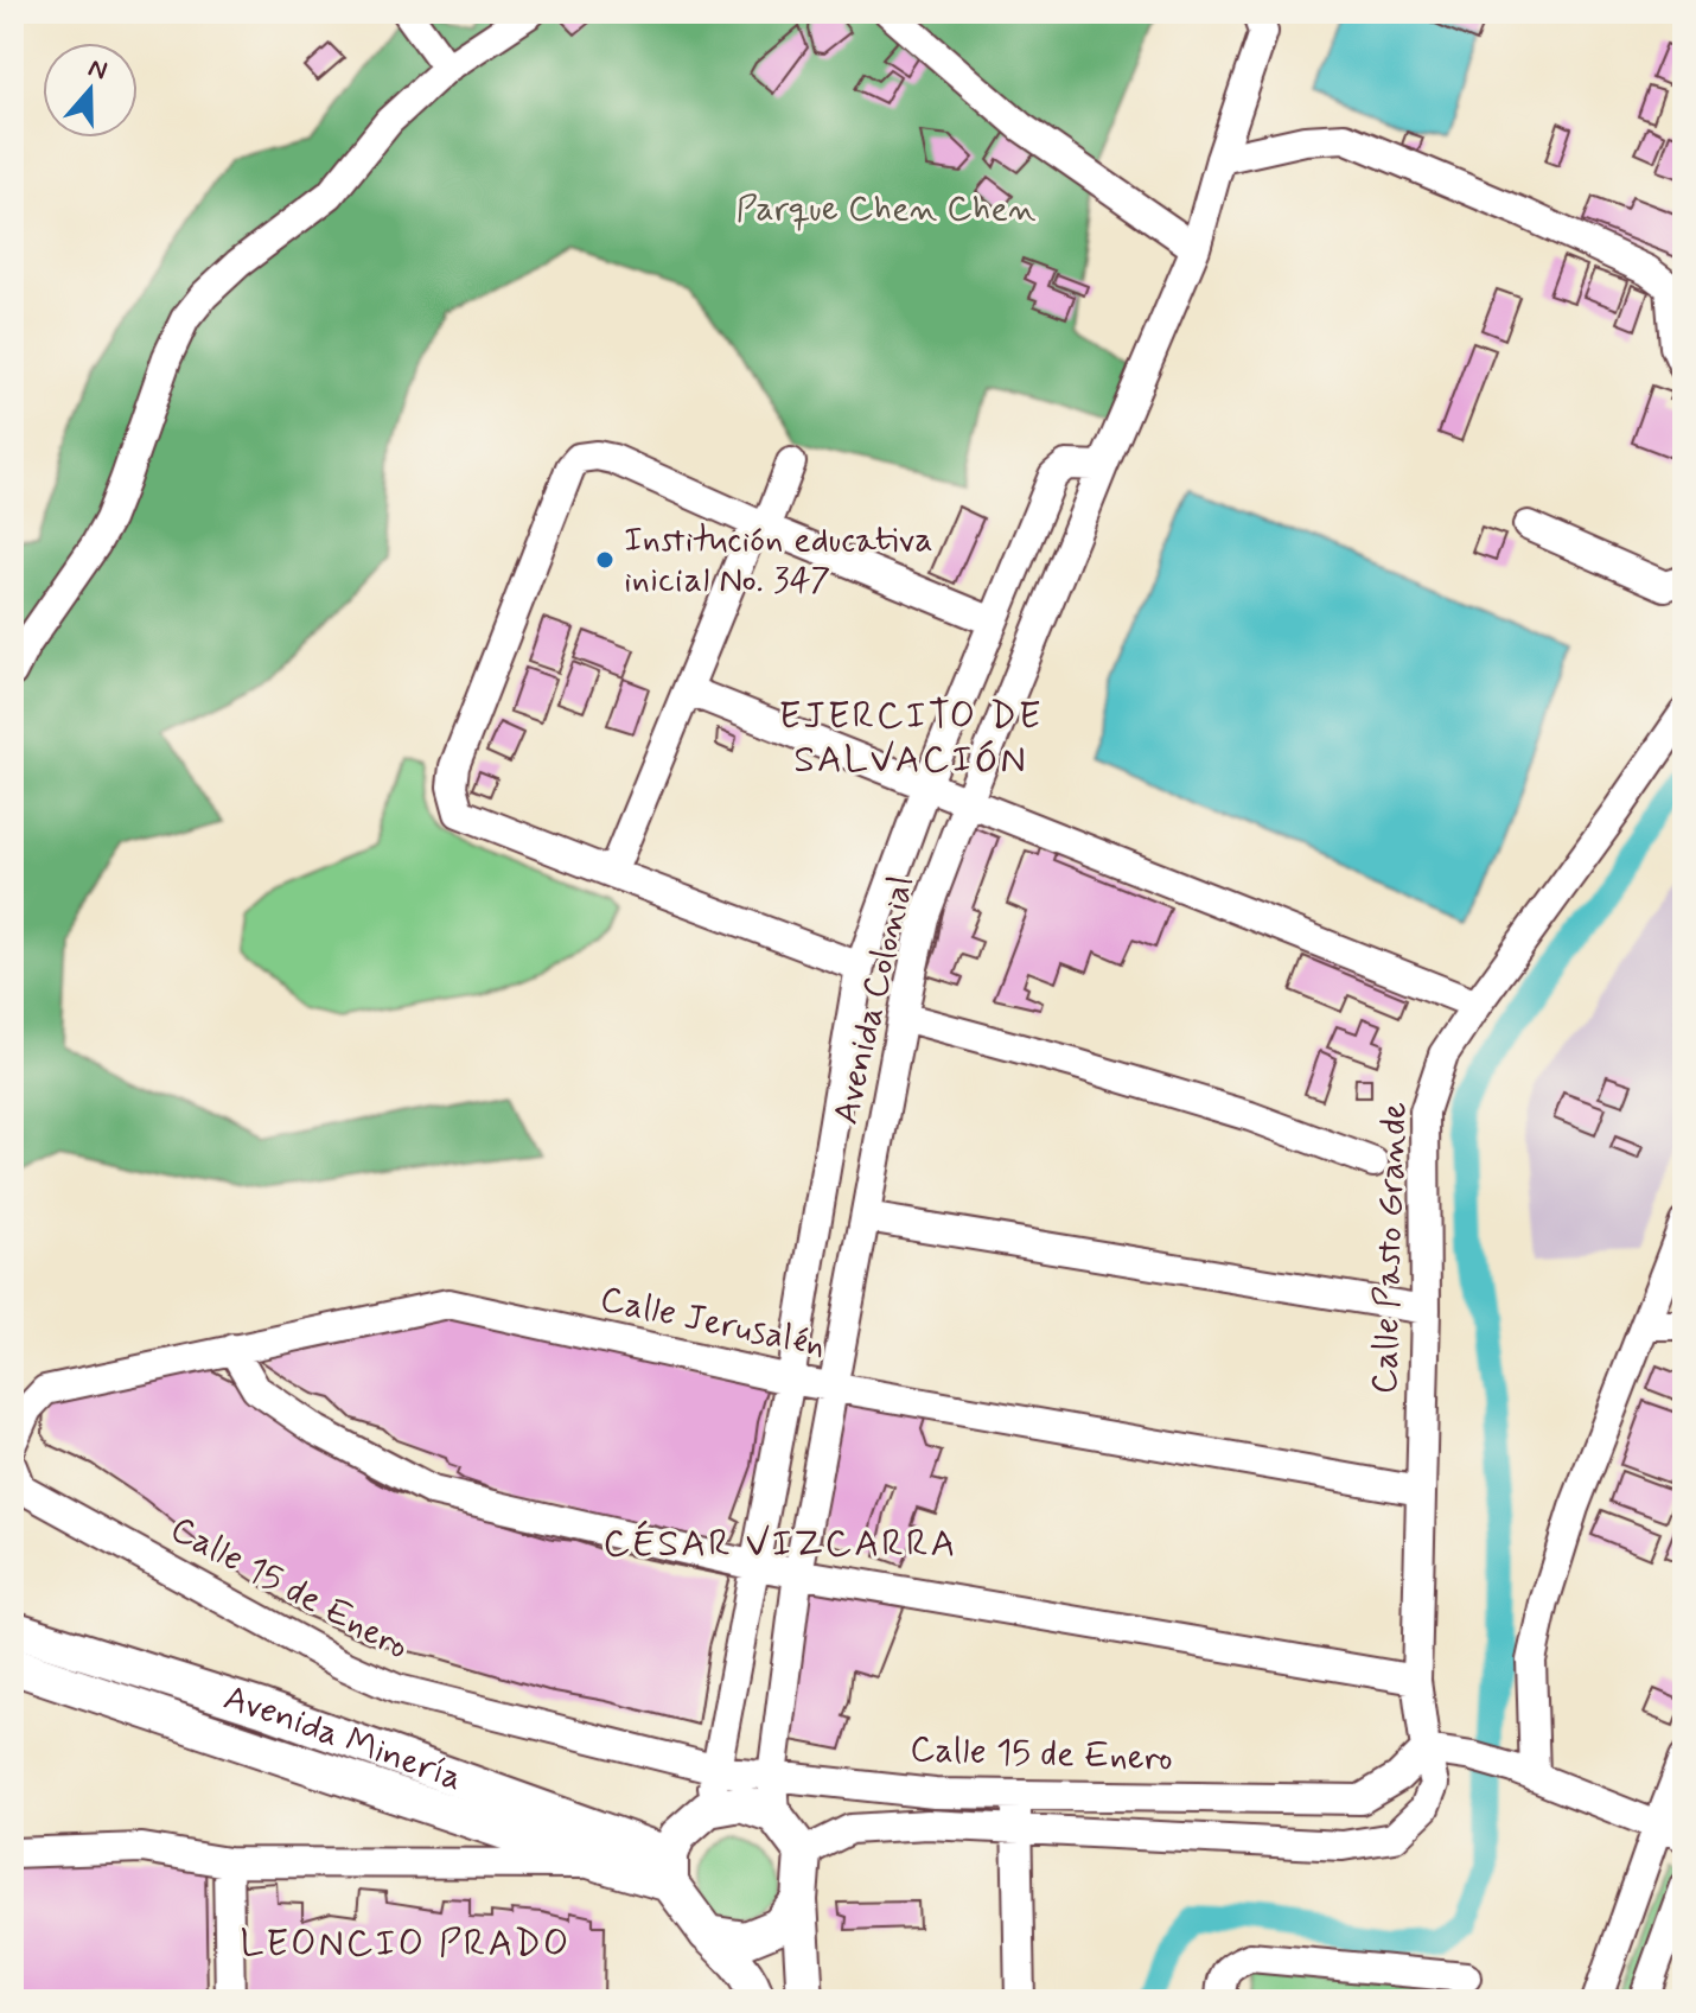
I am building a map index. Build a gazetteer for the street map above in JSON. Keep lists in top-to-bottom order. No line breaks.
{"streets":{"main road":["Avenida Minería"],"street":["Avenida Colonial","Calle Pasto Grande","Calle Jerusalén","Calle 15 de Enero"]},"crossings":[["Avenida Colonial","Calle Jerusalén"],["Avenida Colonial","Calle 15 de Enero"],["Avenida Colonial","Avenida Minería"],["Calle Pasto Grande","Calle Jerusalén"],["Calle Pasto Grande","Calle 15 de Enero"],["Calle 15 de Enero","Avenida Minería"]],"districts":["EJERCITO DE SALVACIÓN","CÉSAR VIZCARRA","LEONCIO PRADO"],"parks":["Parque Chen Chen"],"places":["Institución educativa inicial No. 347"],"north":"top"}
